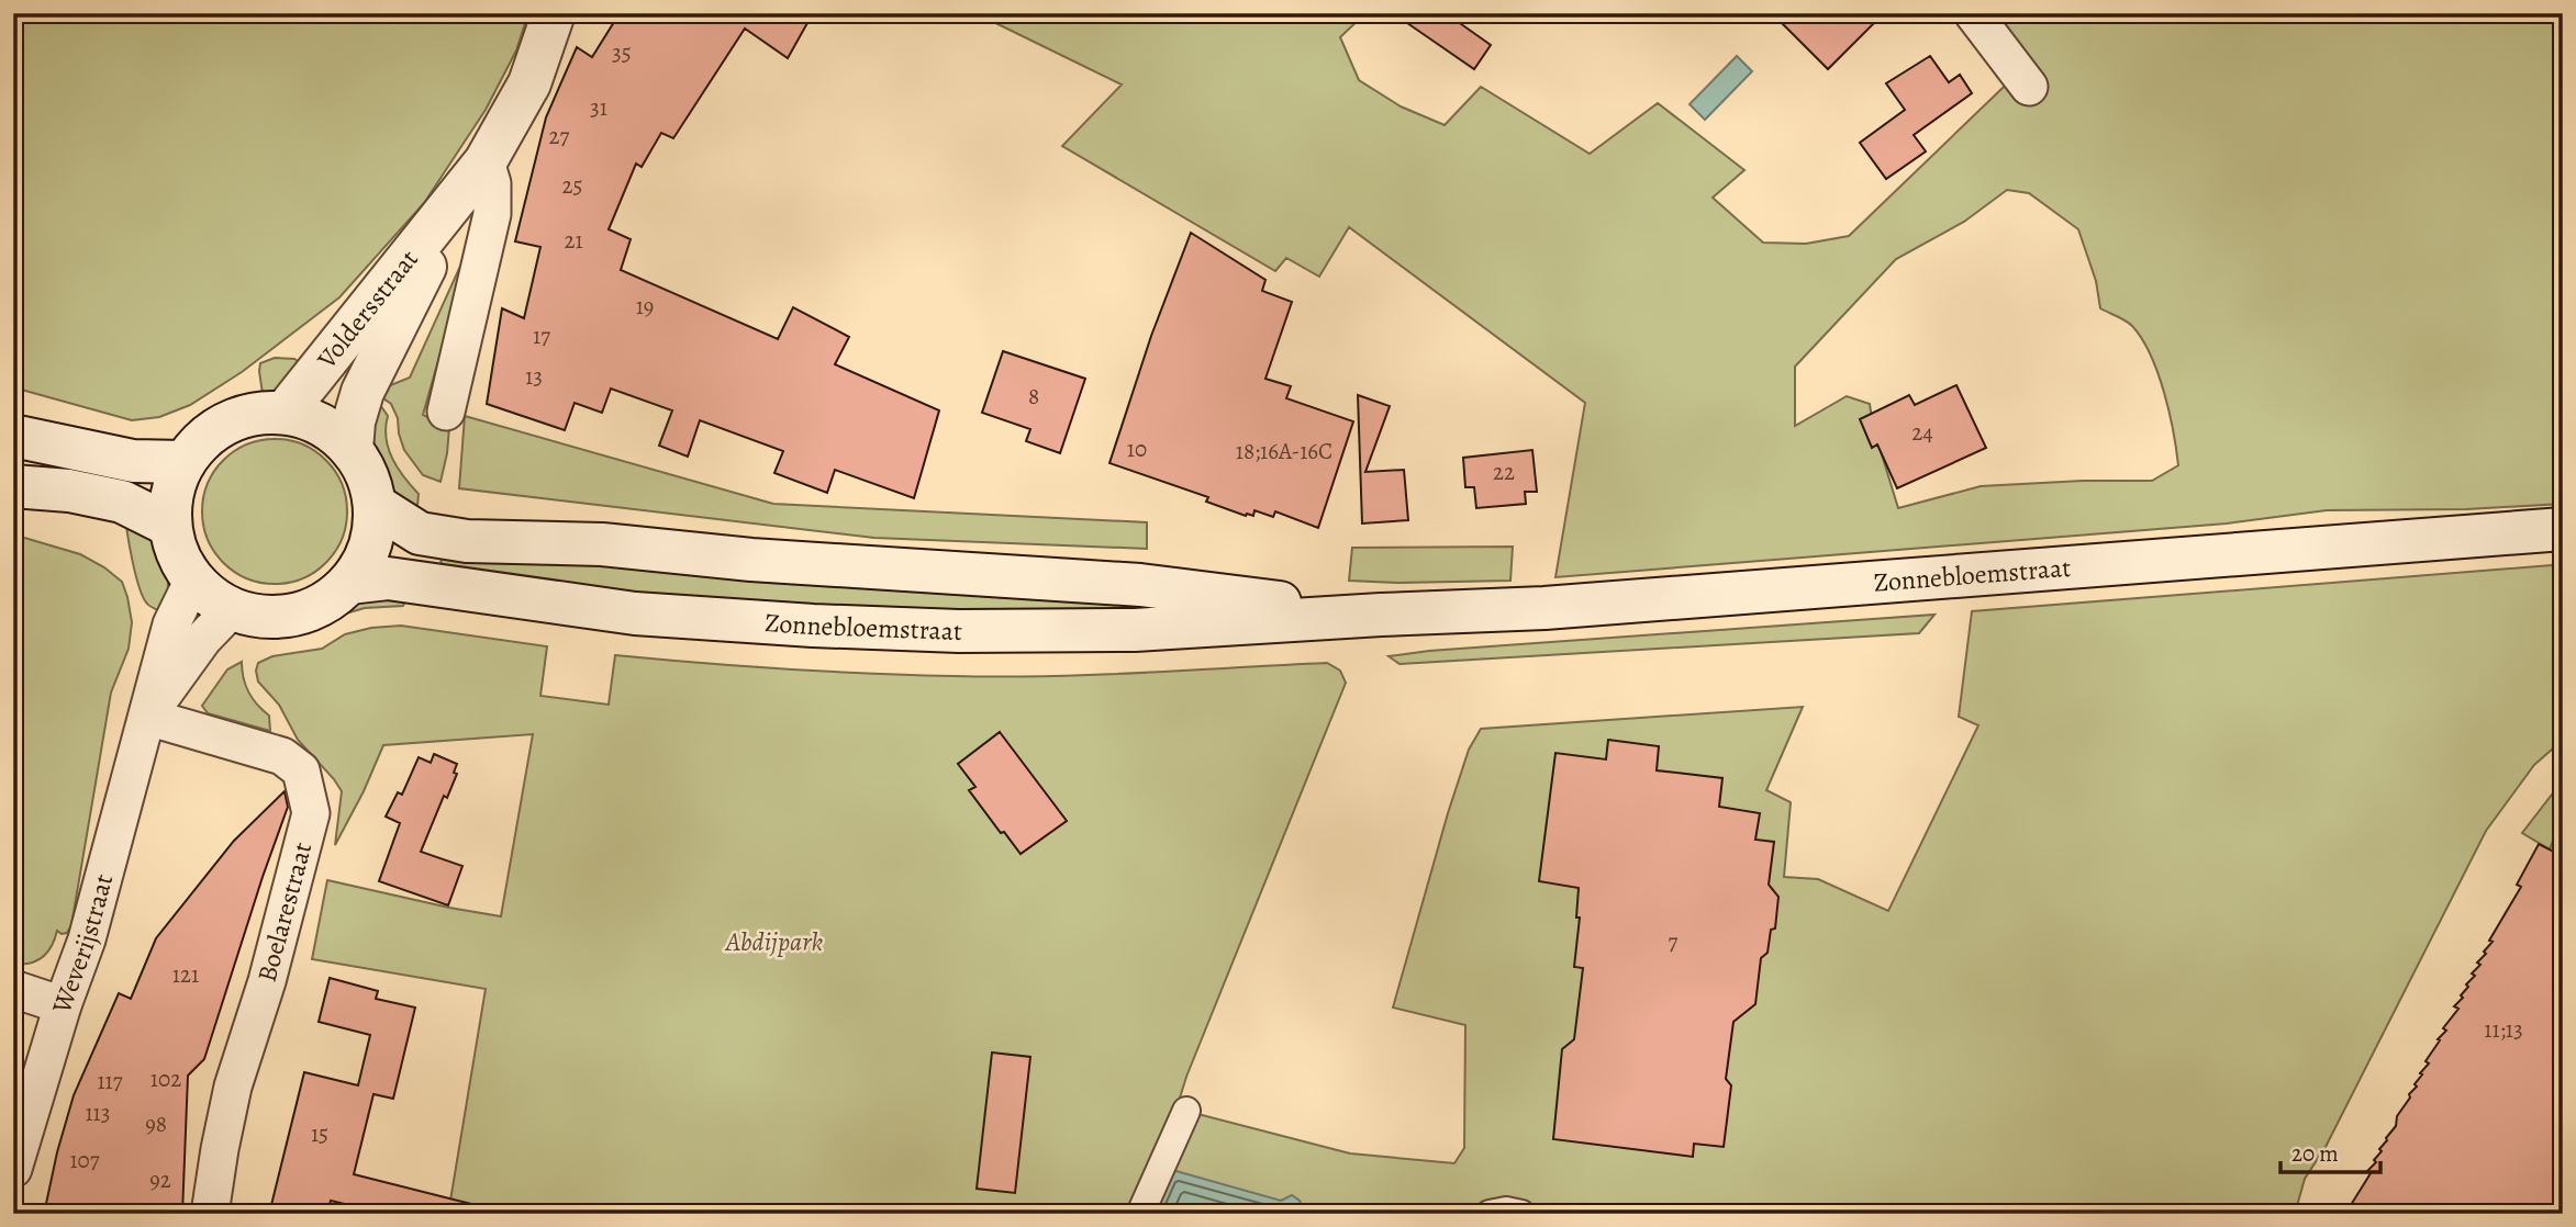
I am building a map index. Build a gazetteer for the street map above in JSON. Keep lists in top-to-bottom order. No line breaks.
{"streets":{"main road":["Voldersstraat","Zonnebloemstraat"],"street":["Boelarestraat","Weverijstraat"]},"crossings":[["Voldersstraat","Zonnebloemstraat"],["Voldersstraat","Weverijstraat"],["Zonnebloemstraat","Weverijstraat"],["Boelarestraat","Weverijstraat"]],"parks":["Abdijpark"],"house_numbers":["35","31","27","25","21","19","17","13","8","24","10","18;16A-16C","22","7","121","11;13","102","117","113","98","15","107","92"],"scale_bar":"20 m"}
